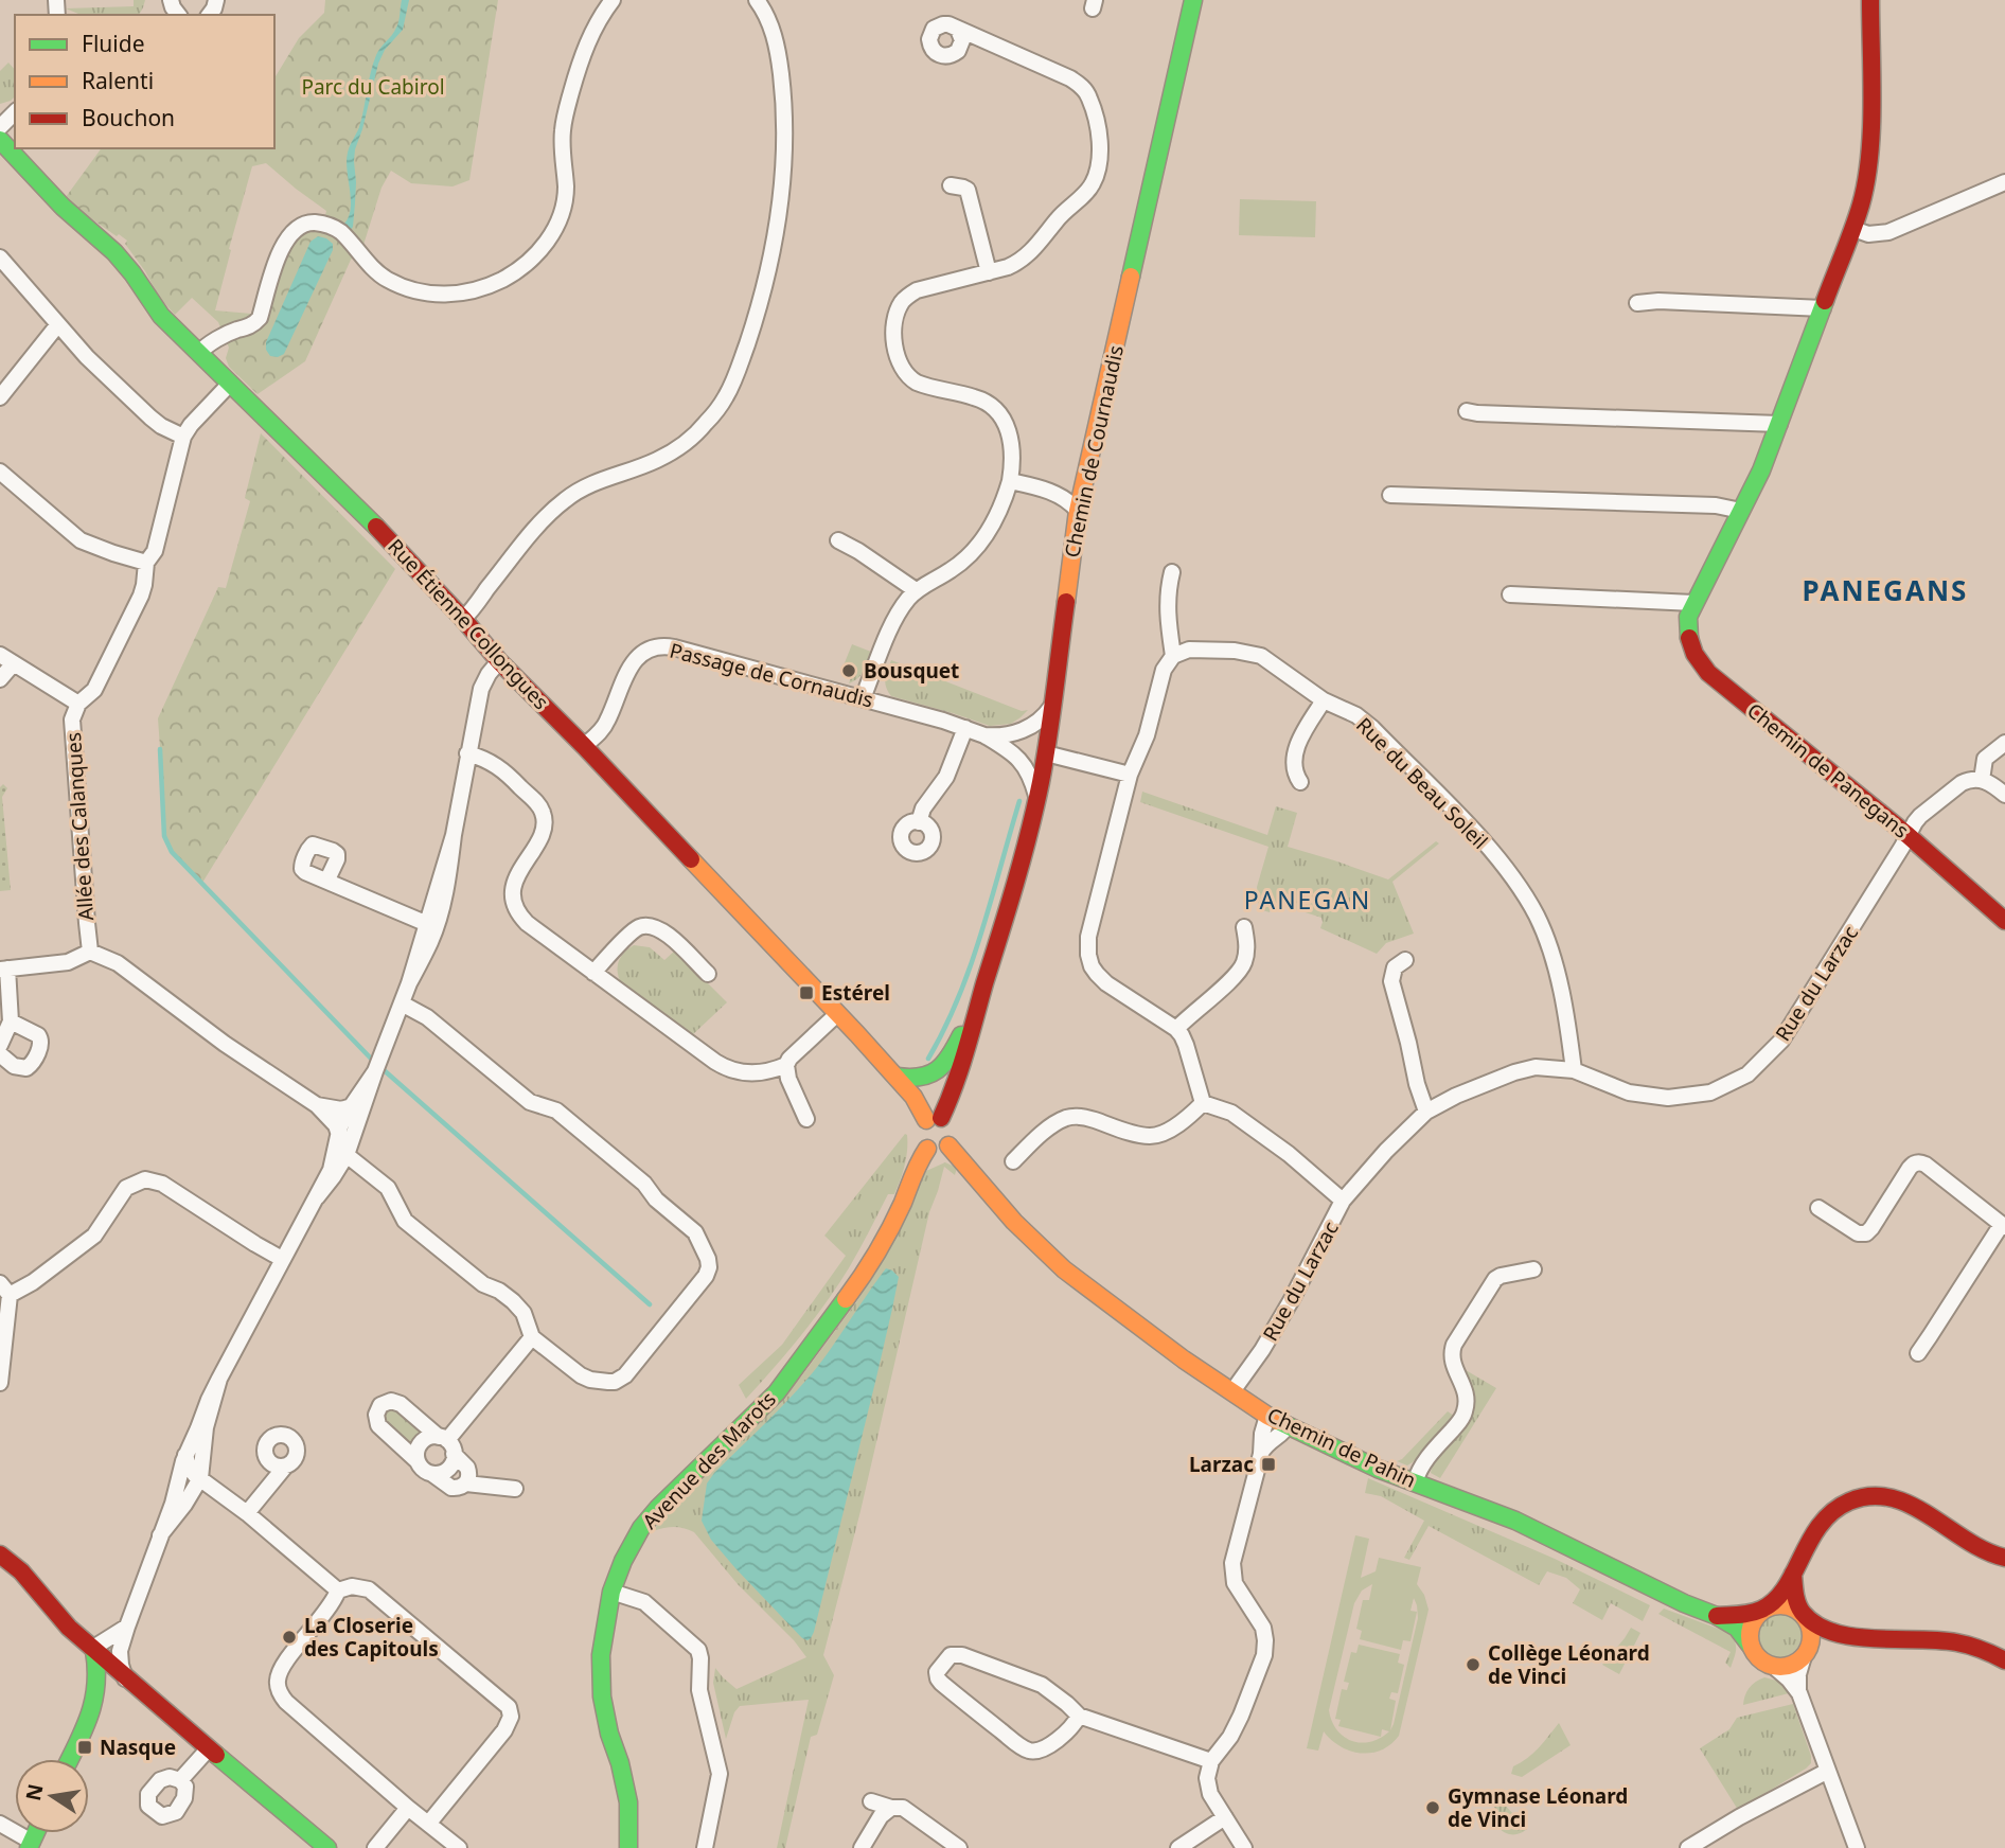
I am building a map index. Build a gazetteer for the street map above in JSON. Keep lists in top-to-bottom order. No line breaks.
{"streets":{"street":["Chemin de Cournaudis","Rue Étienne Collongues","Passage de Cornaudis","Chemin de Panegans","Rue du Beau Soleil","Allée des Calanques","Rue du Larzac","Chemin de Pahin","Avenue des Marots"]},"crossings":[["Chemin de Cournaudis","Rue Étienne Collongues"],["Chemin de Cournaudis","Passage de Cornaudis"],["Chemin de Cournaudis","Chemin de Pahin"],["Chemin de Cournaudis","Avenue des Marots"],["Rue Étienne Collongues","Passage de Cornaudis"],["Rue Étienne Collongues","Allée des Calanques"],["Rue Étienne Collongues","Chemin de Pahin"],["Rue Étienne Collongues","Avenue des Marots"],["Chemin de Panegans","Rue du Larzac"],["Rue du Beau Soleil","Rue du Larzac"],["Rue du Larzac","Chemin de Pahin"],["Chemin de Pahin","Avenue des Marots"]],"districts":["PANEGANS","PANEGAN"],"parks":["Parc du Cabirol"],"places":{"other":["Bousquet","La Closerie des Capitouls","Collège Léonard de Vinci","Gymnase Léonard de Vinci"],"transit":["Estérel","Larzac","Nasque"]},"legend":["Fluide","Ralenti","Bouchon"],"north":"left"}
